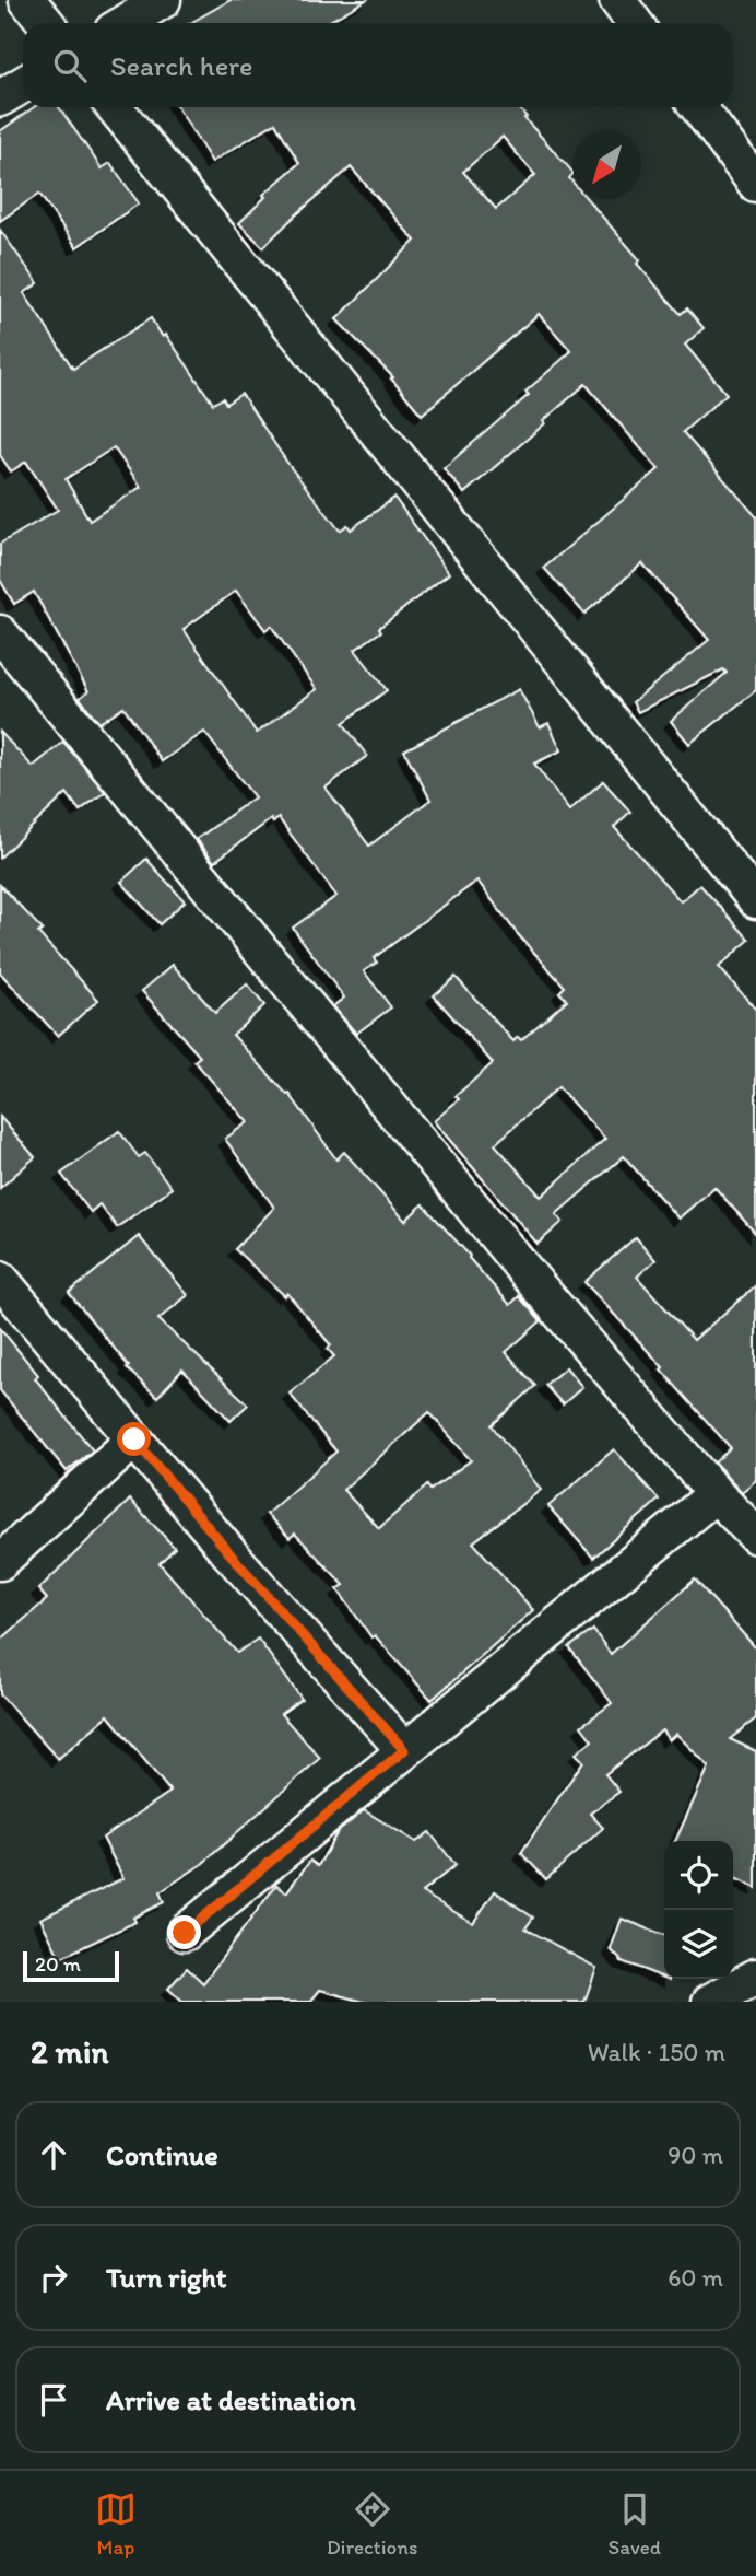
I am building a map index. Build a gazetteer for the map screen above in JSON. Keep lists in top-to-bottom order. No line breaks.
{"scale_bar":"20 m","north":"bottom left","page":{"search":"Search here","scale":"20 m","heading":["2 min","Walk · 150 m"],"list":[["Continue","90 m"],["Turn right","60 m"],"Arrive at destination"],"nav":["Map","Directions","Saved"]}}
